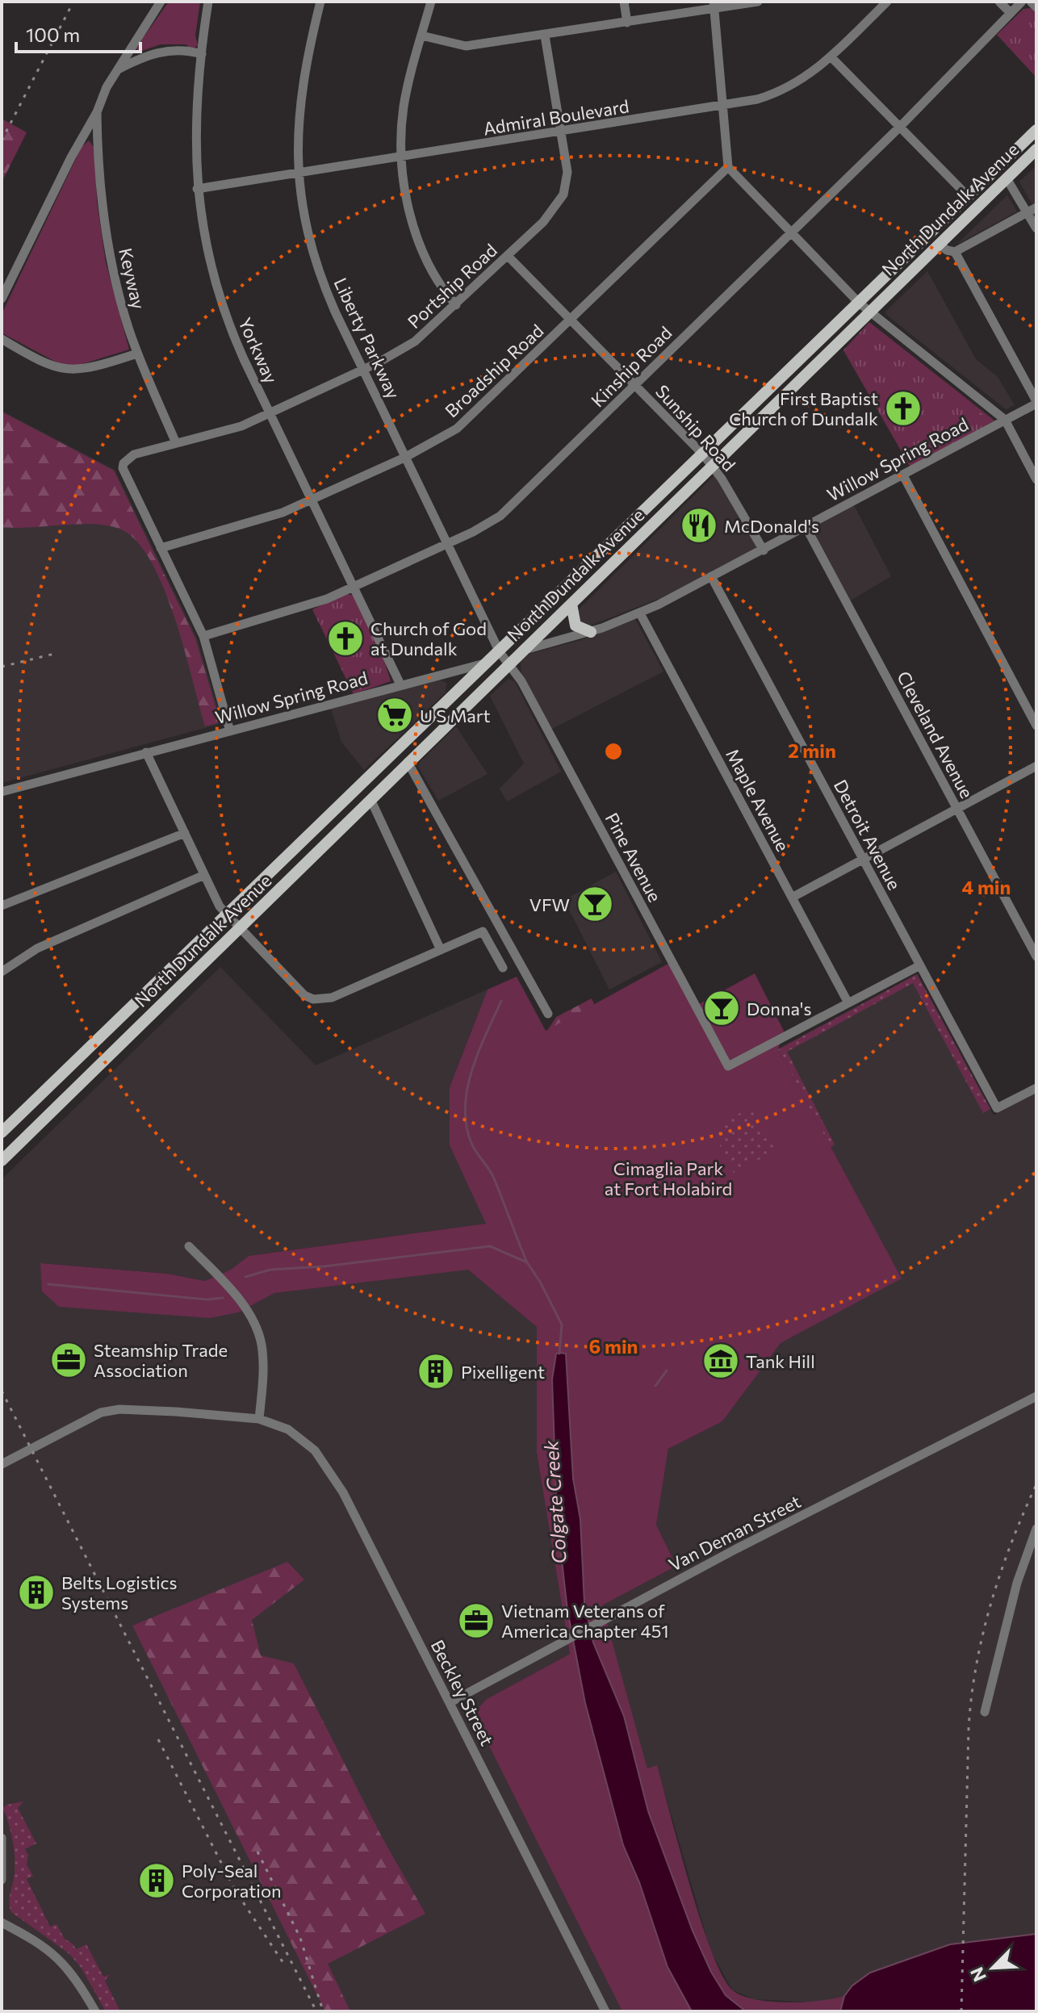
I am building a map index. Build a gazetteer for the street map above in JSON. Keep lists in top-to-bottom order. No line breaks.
{"streets":{"main road":["North Dundalk Avenue"],"street":["Admiral Boulevard","Keyway","Portship Road","Liberty Parkway","Yorkway","Kinship Road","Broadship Road","Sunship Road","Willow Spring Road","Cleveland Avenue","Maple Avenue","Detroit Avenue","Pine Avenue","Van Deman Street","Beckley Street"]},"crossings":[["Admiral Boulevard","Portship Road"],["Admiral Boulevard","Liberty Parkway"],["Admiral Boulevard","Yorkway"],["North Dundalk Avenue","Liberty Parkway"],["North Dundalk Avenue","Sunship Road"],["North Dundalk Avenue","Willow Spring Road"],["North Dundalk Avenue","Pine Avenue"],["Keyway","Portship Road"],["Portship Road","Liberty Parkway"],["Portship Road","Yorkway"],["Portship Road","Broadship Road"],["Portship Road","Sunship Road"],["Liberty Parkway","Kinship Road"],["Liberty Parkway","Broadship Road"],["Liberty Parkway","Pine Avenue"],["Yorkway","Kinship Road"],["Yorkway","Broadship Road"],["Yorkway","Willow Spring Road"],["Kinship Road","Sunship Road"],["Broadship Road","Sunship Road"],["Sunship Road","Willow Spring Road"],["Willow Spring Road","Cleveland Avenue"],["Willow Spring Road","Maple Avenue"],["Willow Spring Road","Detroit Avenue"],["Maple Avenue","Pine Avenue"],["Van Deman Street","Beckley Street"]],"water":["Colgate Creek"],"parks":["Cimaglia Park at Fort Holabird"],"places":{"church":["First Baptist Church of Dundalk","Church of God at Dundalk"],"restaurant":["McDonald's"],"supermarket":["U S Mart"],"bar":["VFW","Donna's"],"office":["Steamship Trade Association","Vietnam Veterans of America Chapter 451"],"museum":["Tank Hill"],"building":["Pixelligent","Belts Logistics Systems","Poly-Seal Corporation"]},"scale_bar":"100 m","north":"bottom left","rings":["2 min","4 min","6 min"]}
